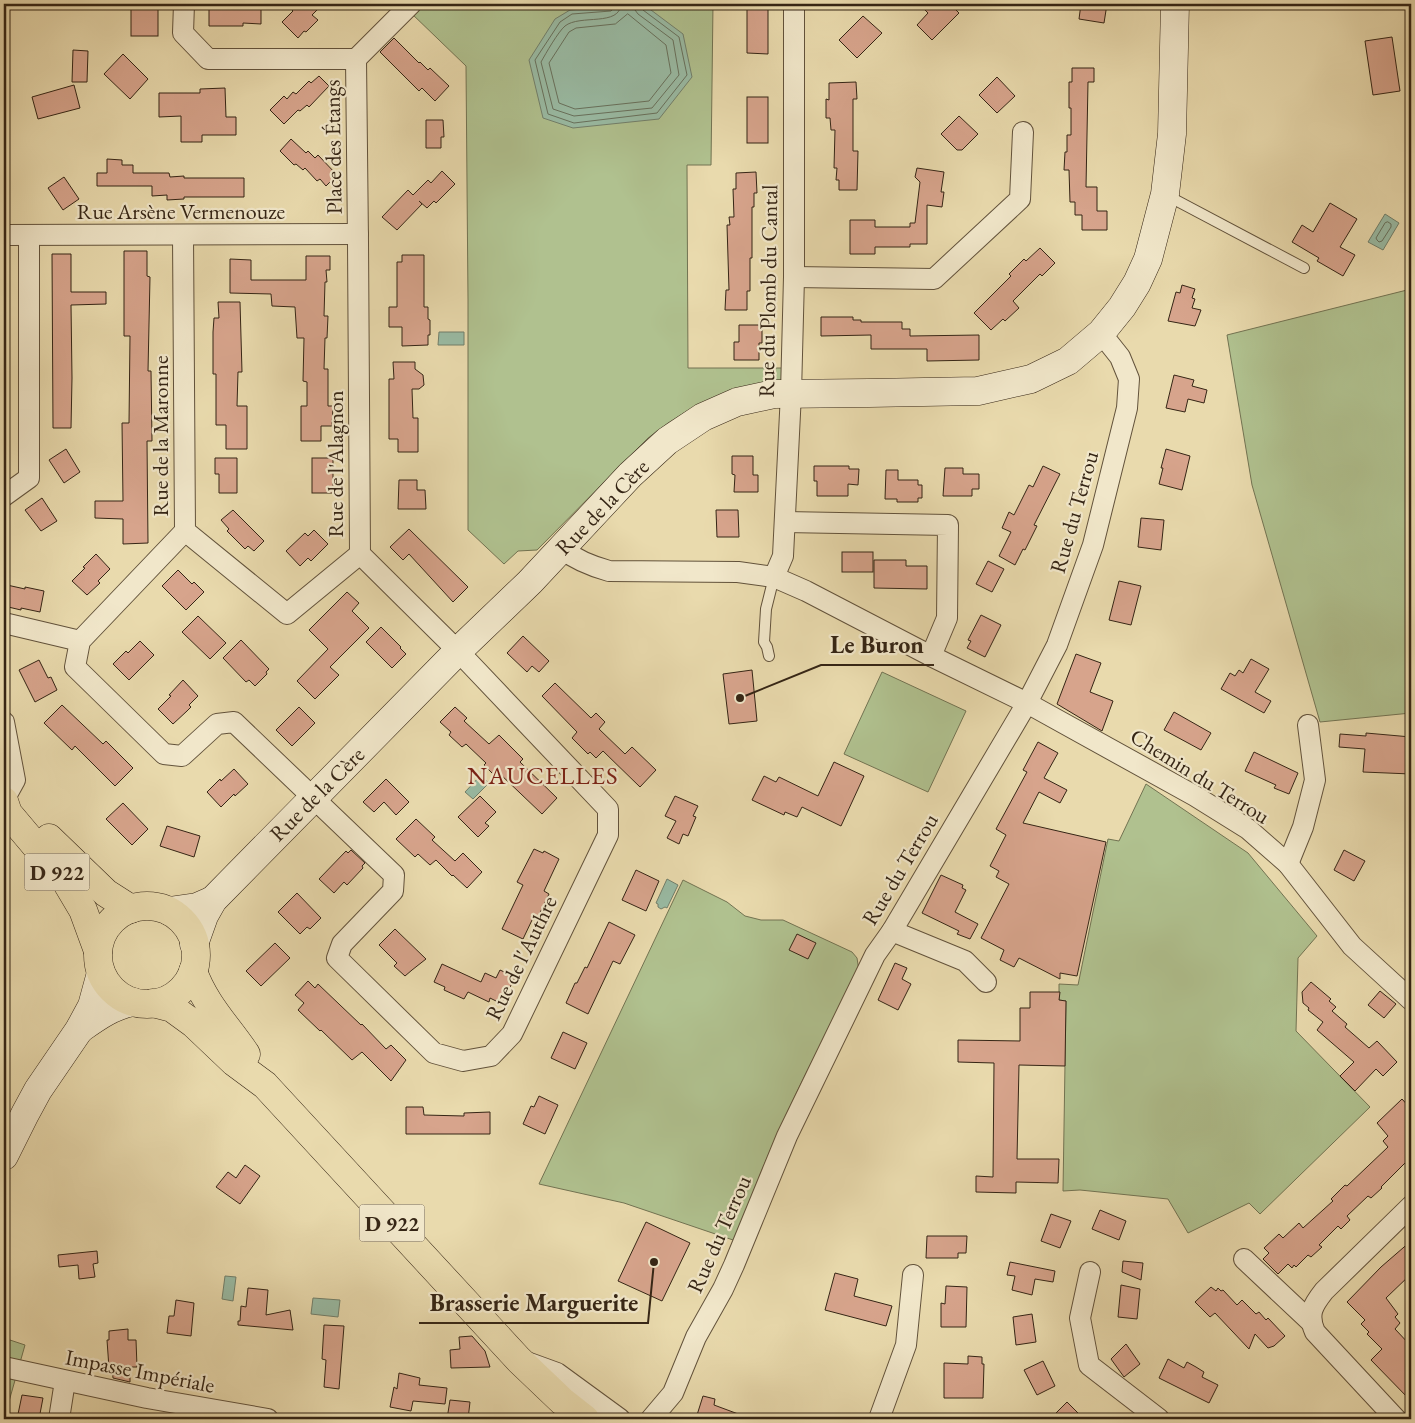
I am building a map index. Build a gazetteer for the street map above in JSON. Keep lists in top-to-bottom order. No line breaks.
{"streets":{"main road":["D 922"],"street":["Place des Étangs","Rue Arsène Vermenouze","Rue du Plomb du Cantal","Rue de la Maronne","Rue de l'Alagnon","Rue de la Cère","Rue du Terrou","Chemin du Terrou","Rue de l'Authre","Impasse Impériale"]},"crossings":[["Place des Étangs","Rue Arsène Vermenouze"],["Place des Étangs","Rue de l'Alagnon"],["Rue Arsène Vermenouze","Rue de la Maronne"],["Rue Arsène Vermenouze","Rue de l'Alagnon"],["Rue du Plomb du Cantal","Rue de la Cère"],["Rue du Plomb du Cantal","Chemin du Terrou"],["Rue de la Maronne","Rue de l'Alagnon"],["Rue de l'Alagnon","Rue de la Cère"],["Rue de l'Alagnon","Rue de l'Authre"],["Rue de la Cère","Rue du Terrou"],["Rue de la Cère","Chemin du Terrou"],["Rue de la Cère","D 922"],["Rue de la Cère","Rue de l'Authre"],["Rue du Terrou","Chemin du Terrou"]],"districts":["NAUCELLES"],"places":["Le Buron","Brasserie Marguerite"]}
